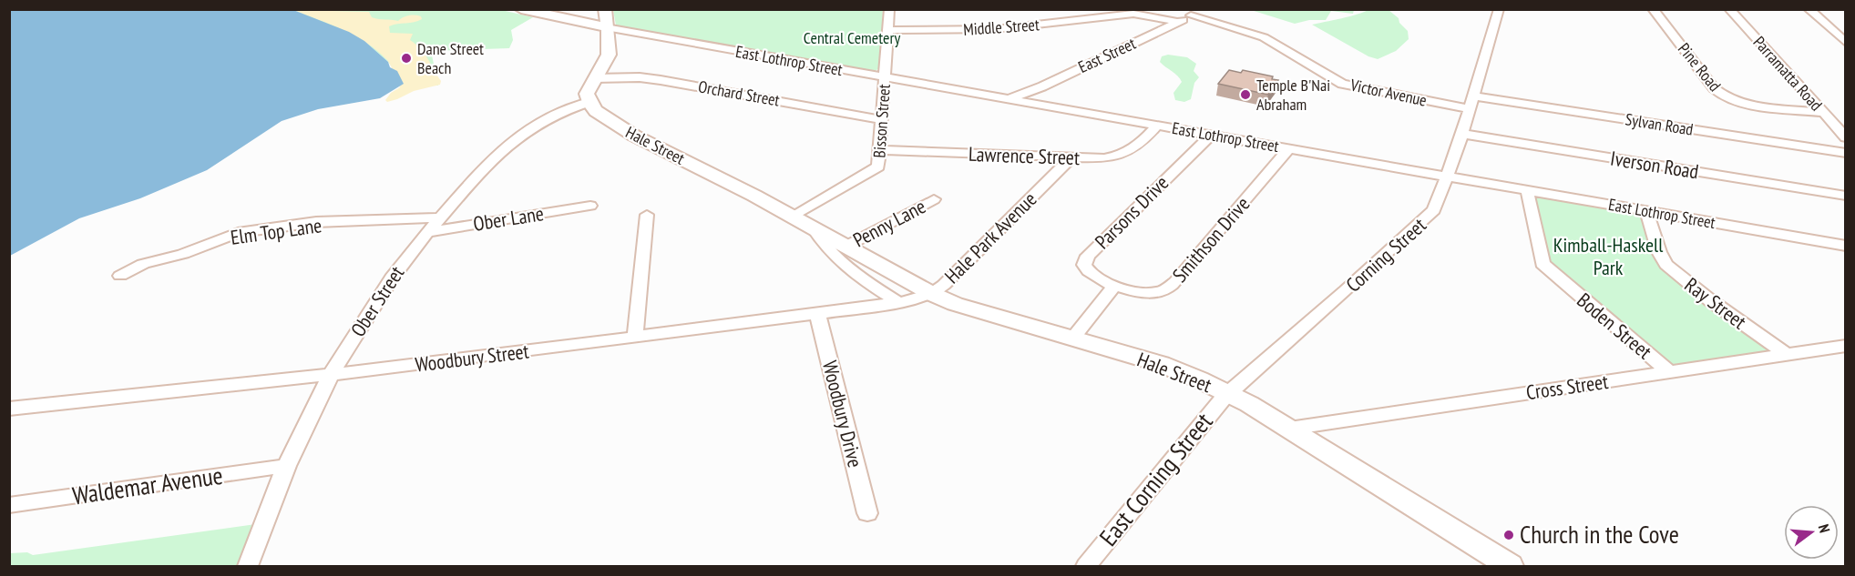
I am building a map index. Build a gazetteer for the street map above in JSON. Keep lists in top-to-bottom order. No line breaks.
{"streets":{"main road":["Hale Street"],"street":["Middle Street","East Street","East Lothrop Street","Pine Road","Parramatta Road","Victor Avenue","Orchard Street","Bisson Street","Sylvan Road","Lawrence Street","Iverson Road","Parsons Drive","Ober Lane","Penny Lane","Elm Top Lane","Hale Park Avenue","Smithson Drive","Corning Street","Ober Street","Ray Street","Boden Street","Woodbury Street","Cross Street","Woodbury Drive","East Corning Street","Waldemar Avenue"]},"crossings":[["Middle Street","East Street"],["Middle Street","Bisson Street"],["East Street","East Lothrop Street"],["East Street","Victor Avenue"],["East Lothrop Street","Bisson Street"],["East Lothrop Street","Lawrence Street"],["East Lothrop Street","Parsons Drive"],["East Lothrop Street","Smithson Drive"],["East Lothrop Street","Corning Street"],["East Lothrop Street","Ray Street"],["East Lothrop Street","Boden Street"],["Pine Road","Parramatta Road"],["Victor Avenue","Sylvan Road"],["Victor Avenue","Corning Street"],["Orchard Street","Bisson Street"],["Bisson Street","Hale Street"],["Bisson Street","Lawrence Street"],["Sylvan Road","Corning Street"],["Hale Street","Penny Lane"],["Hale Street","Hale Park Avenue"],["Hale Street","Corning Street"],["Hale Street","Ober Street"],["Hale Street","Woodbury Street"],["Hale Street","Cross Street"],["Hale Street","East Corning Street"],["Lawrence Street","Hale Park Avenue"],["Iverson Road","Corning Street"],["Parsons Drive","Smithson Drive"],["Ober Lane","Ober Street"],["Elm Top Lane","Ober Street"],["Hale Park Avenue","Woodbury Street"],["Corning Street","East Corning Street"],["Ober Street","Woodbury Street"],["Ober Street","Waldemar Avenue"],["Ray Street","Cross Street"],["Boden Street","Cross Street"],["Woodbury Street","Woodbury Drive"]],"parks":["Central Cemetery","Kimball-Haskell Park"],"places":["Dane Street Beach","Temple B'Nai Abraham","Church in the Cove"],"north":"right"}
